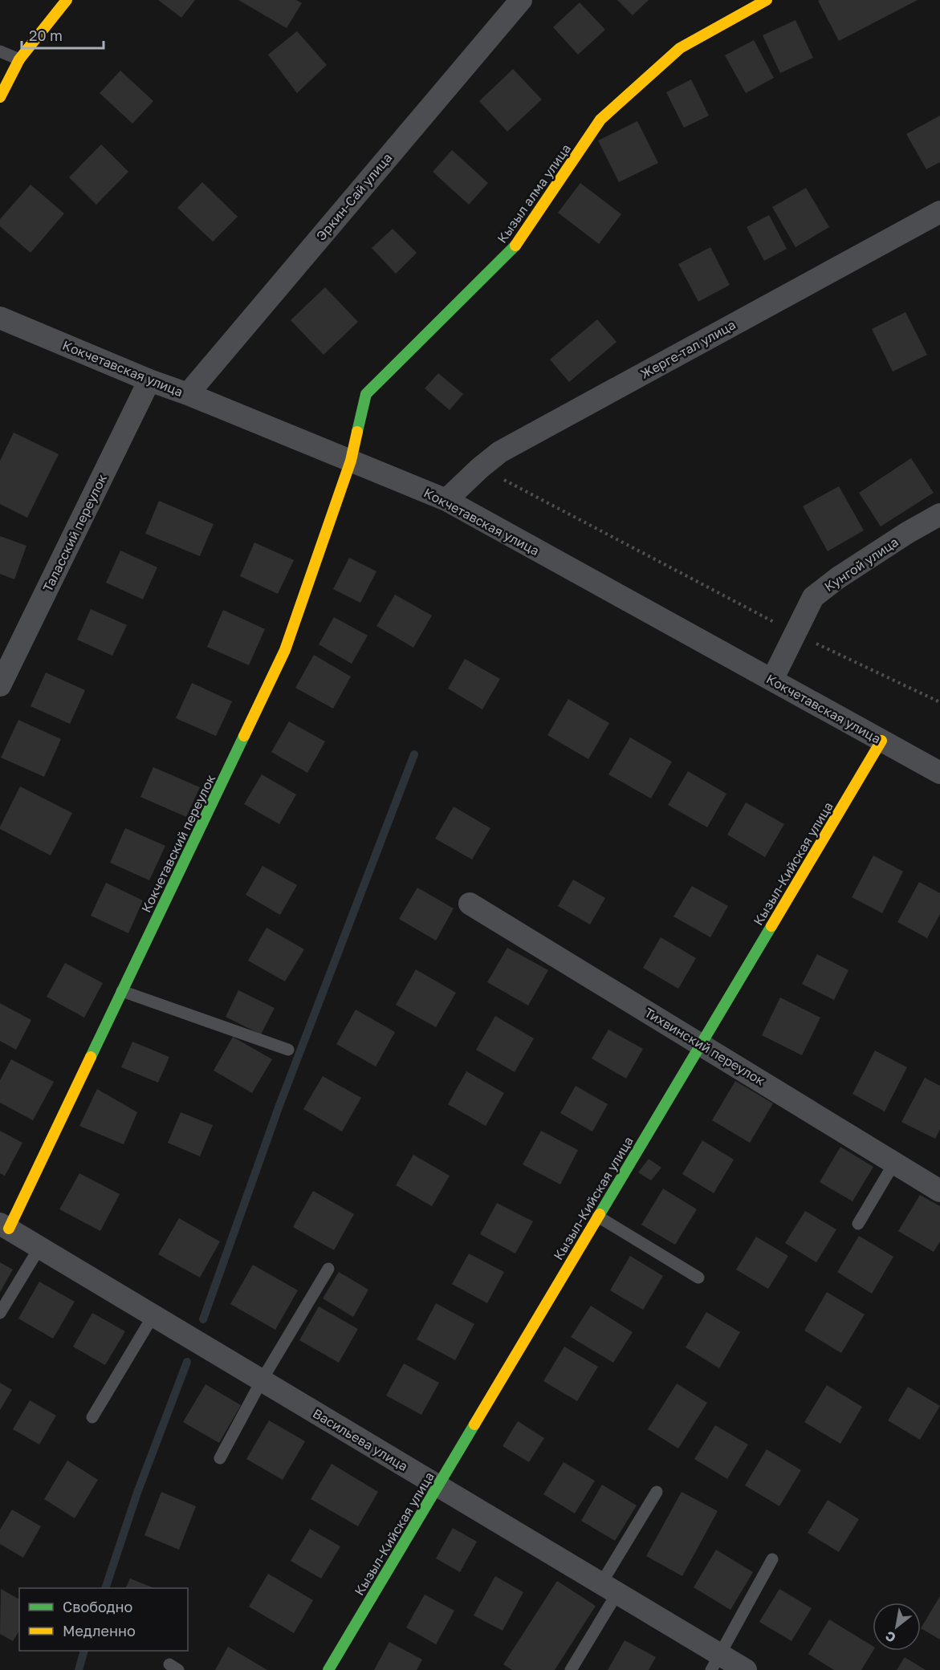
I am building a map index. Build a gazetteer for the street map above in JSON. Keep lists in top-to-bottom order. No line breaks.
{"streets":{"street":["Кызыл алма улица","Эркин-Сай улица","Жерге-тал улица","Кокчетавская улица","Таласский переулок","Кунгой улица","Кокчетавский переулок","Кызыл-Кийская улица","Тихвинский переулок","Васильева улица"]},"crossings":[["Кызыл алма улица","Кокчетавская улица"],["Кызыл алма улица","Кокчетавский переулок"],["Эркин-Сай улица","Кокчетавская улица"],["Жерге-тал улица","Кокчетавская улица"],["Кокчетавская улица","Таласский переулок"],["Кокчетавская улица","Кунгой улица"],["Кокчетавская улица","Кокчетавский переулок"],["Кокчетавская улица","Кызыл-Кийская улица"],["Кокчетавский переулок","Васильева улица"],["Кызыл-Кийская улица","Тихвинский переулок"],["Кызыл-Кийская улица","Васильева улица"]],"legend":["Свободно","Медленно"],"scale_bar":"20 m","north":"bottom left"}
